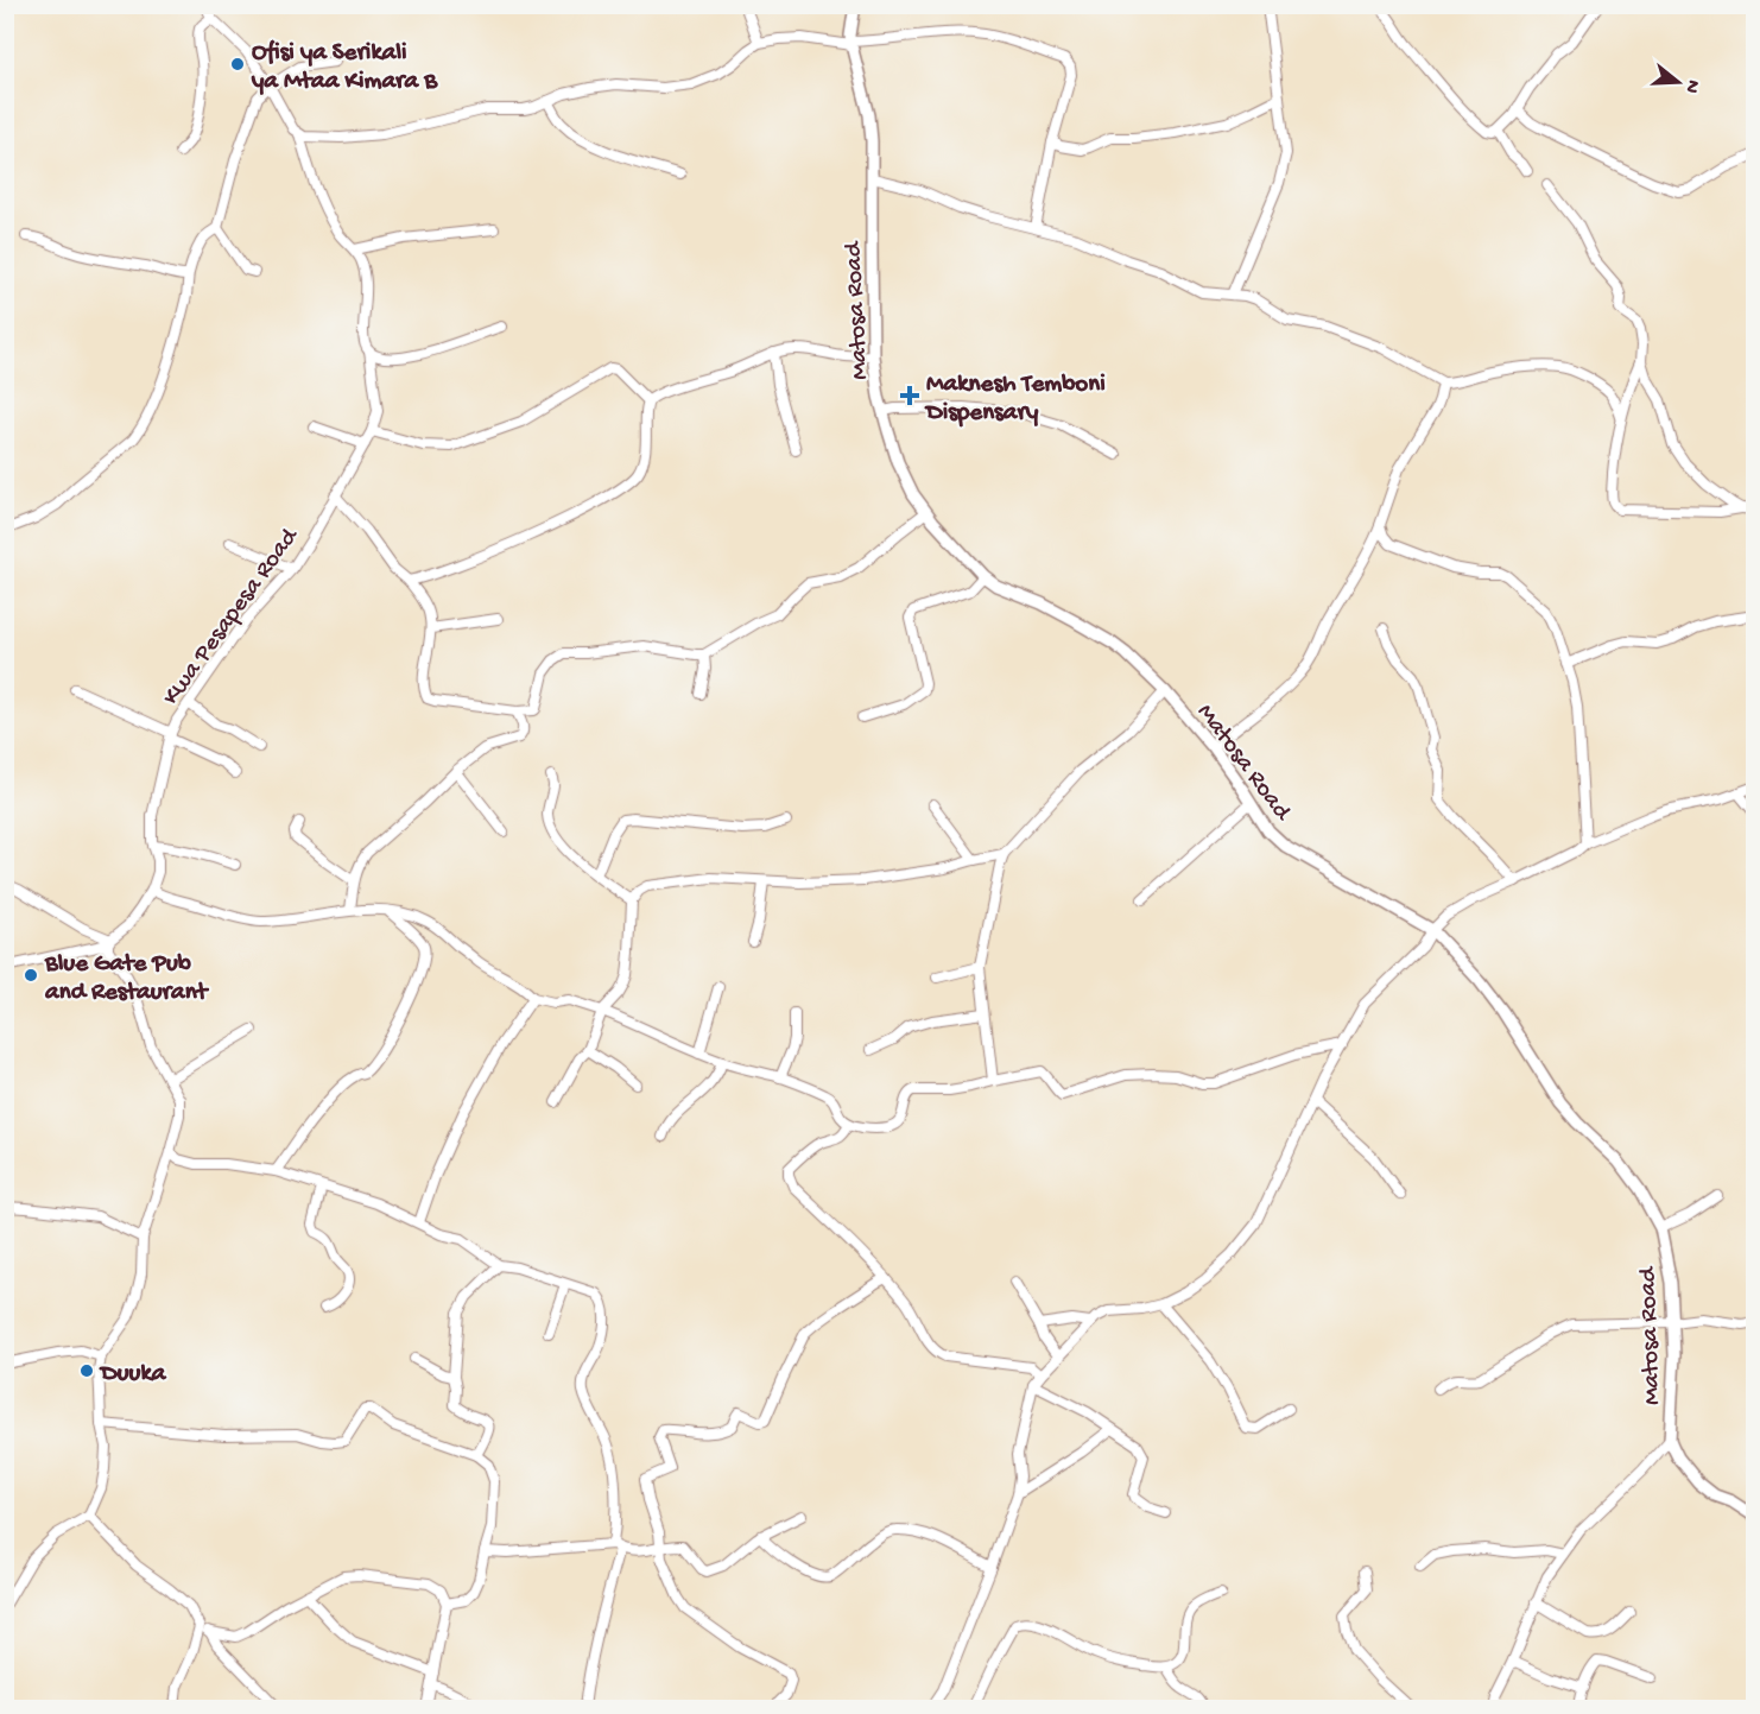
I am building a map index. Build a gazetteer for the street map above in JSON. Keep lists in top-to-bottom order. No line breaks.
{"streets":{"street":["Matosa Road","Kwa Pesapesa Road"]},"places":{"other":["Ofisi ya Serikali ya Mtaa Kimara B","Blue Gate Pub and Restaurant","Duuka"],"health":["Maknesh Temboni Dispensary"]},"north":"right"}
